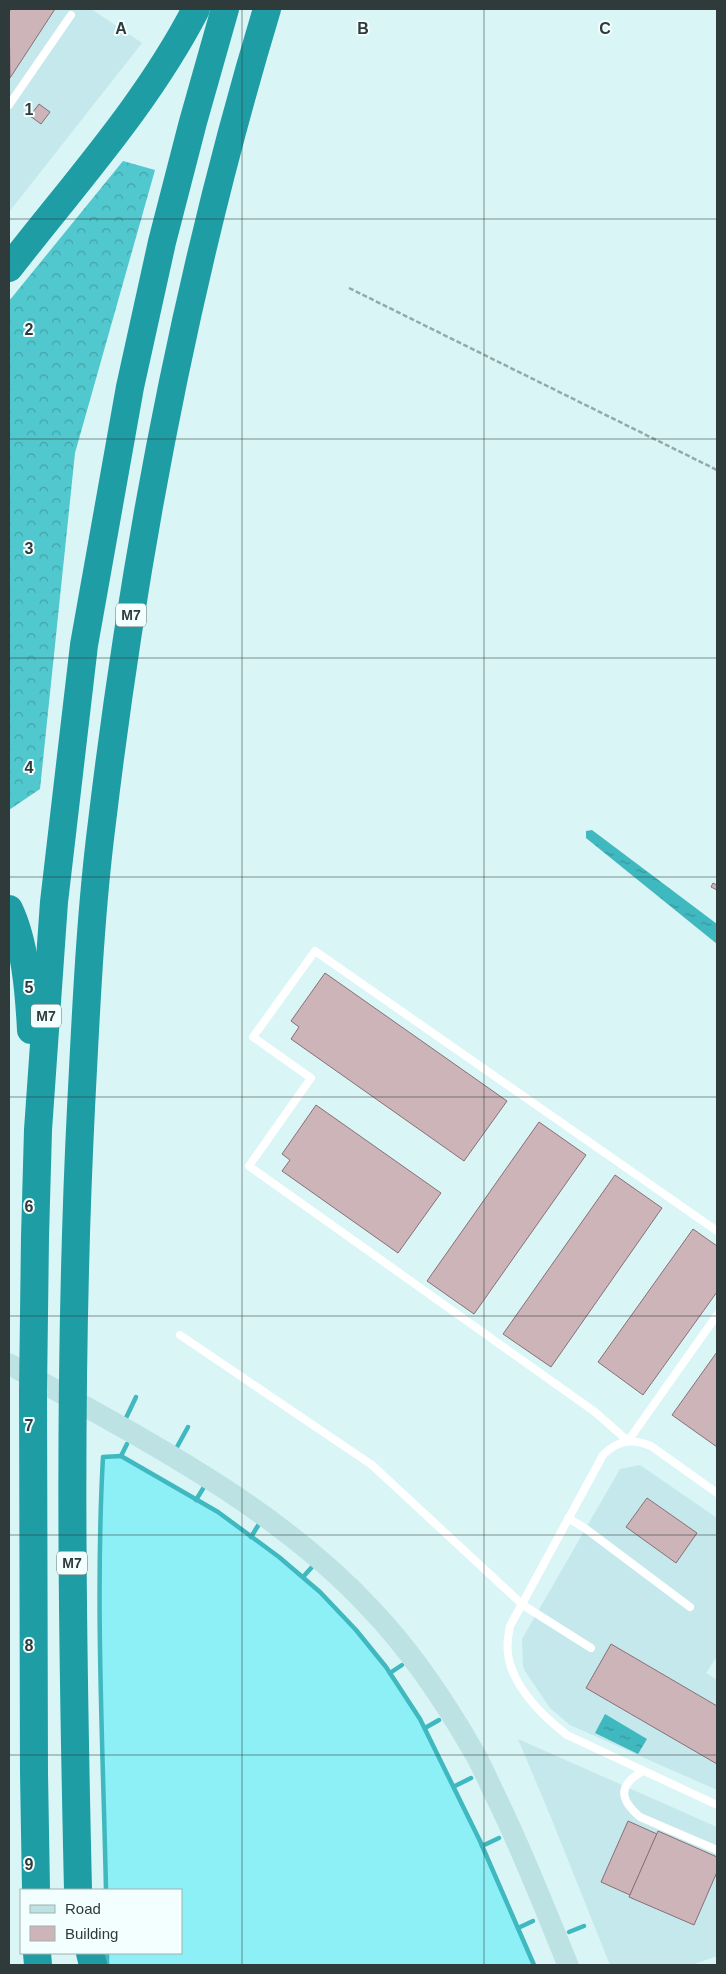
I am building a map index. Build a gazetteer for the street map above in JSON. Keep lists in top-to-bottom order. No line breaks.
{"streets":{"highway":["M7"]},"legend":["Road","Building"],"grid":{"columns":["A","B","C"],"rows":["1","2","3","4","5","6","7","8","9"]}}
